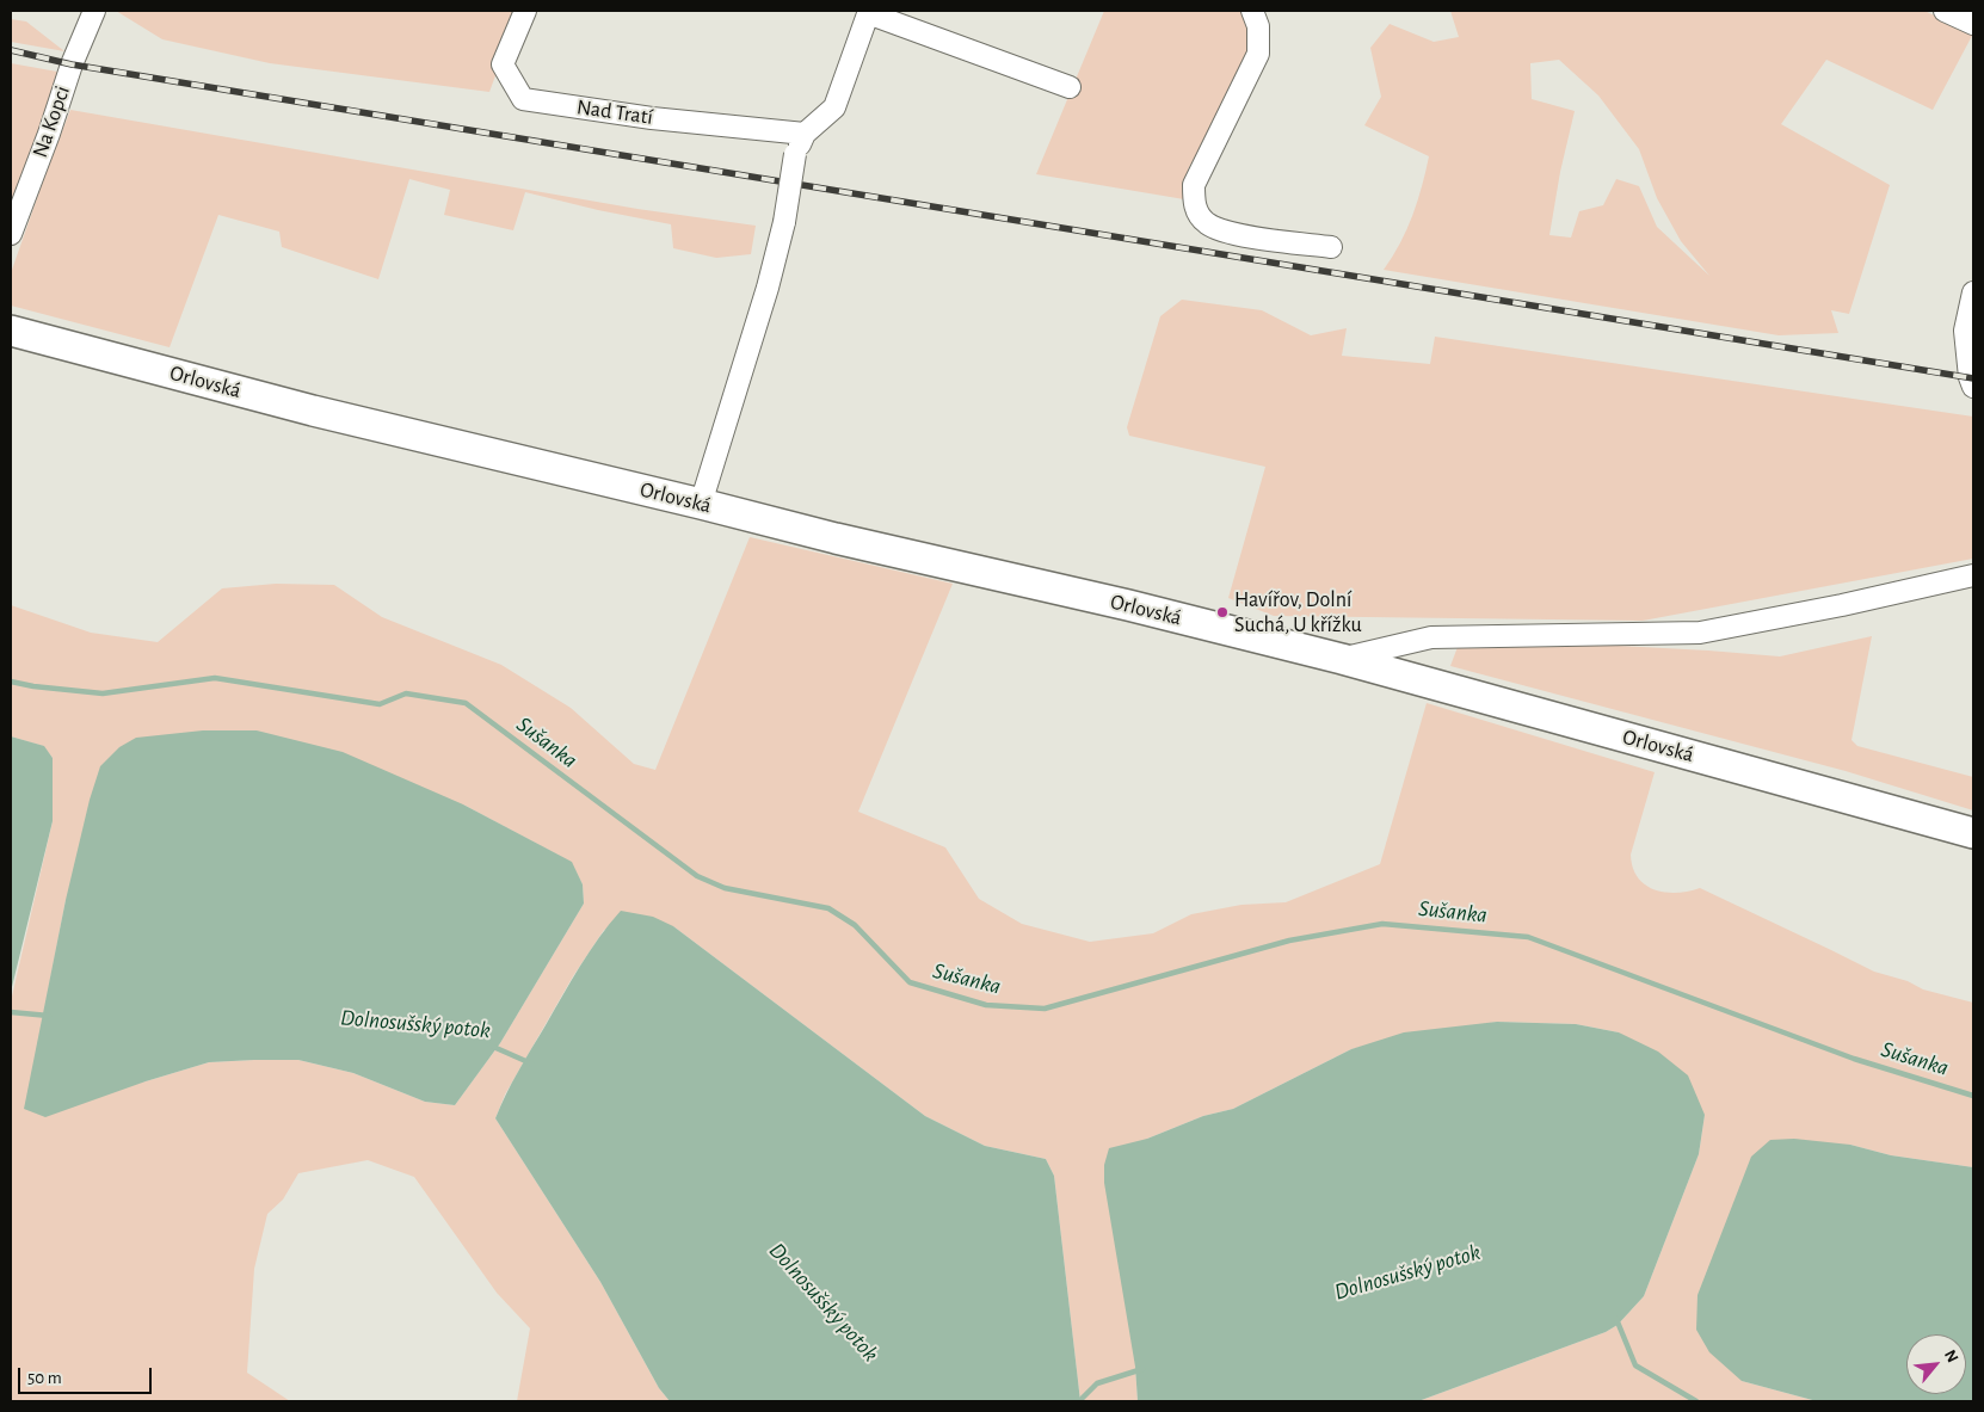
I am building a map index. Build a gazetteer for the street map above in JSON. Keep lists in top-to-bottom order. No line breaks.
{"streets":{"main road":["Orlovská"],"street":["Nad Tratí","Na Kopci"]},"water":["Sušanka","Dolnosušský potok"],"places":["Havířov, Dolní Suchá, U křížku"],"scale_bar":"50 m","north":"top right"}
